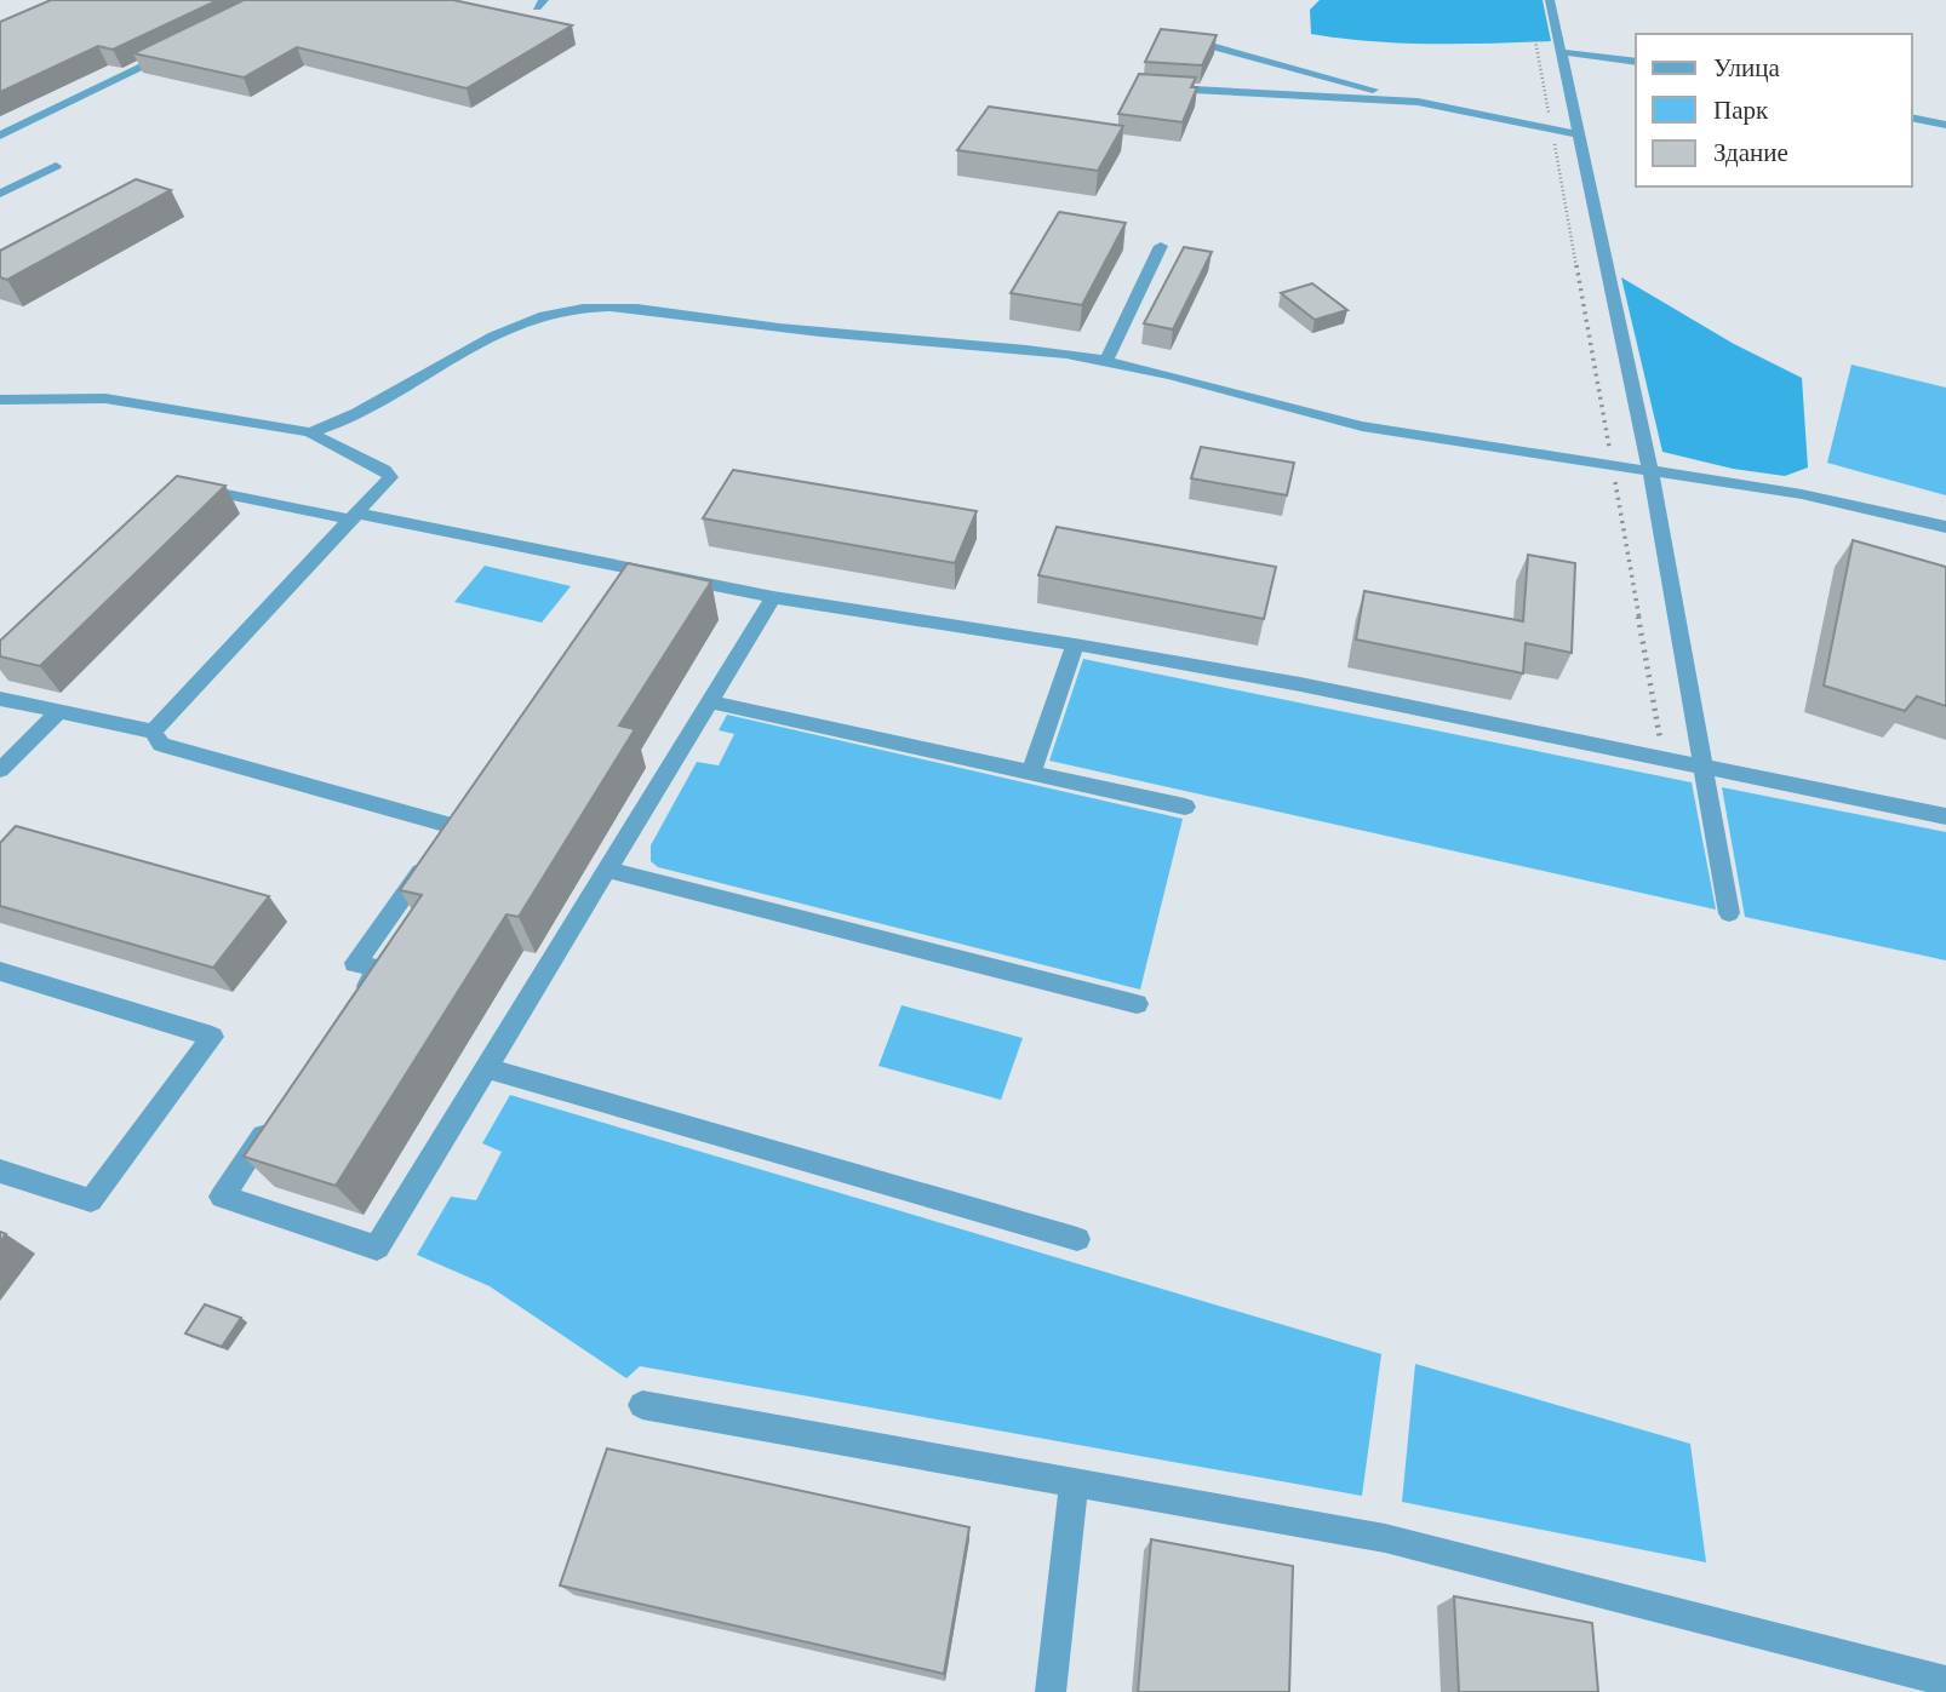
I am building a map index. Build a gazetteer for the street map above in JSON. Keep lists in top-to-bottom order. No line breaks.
{"legend":["Улица","Парк","Здание"]}
